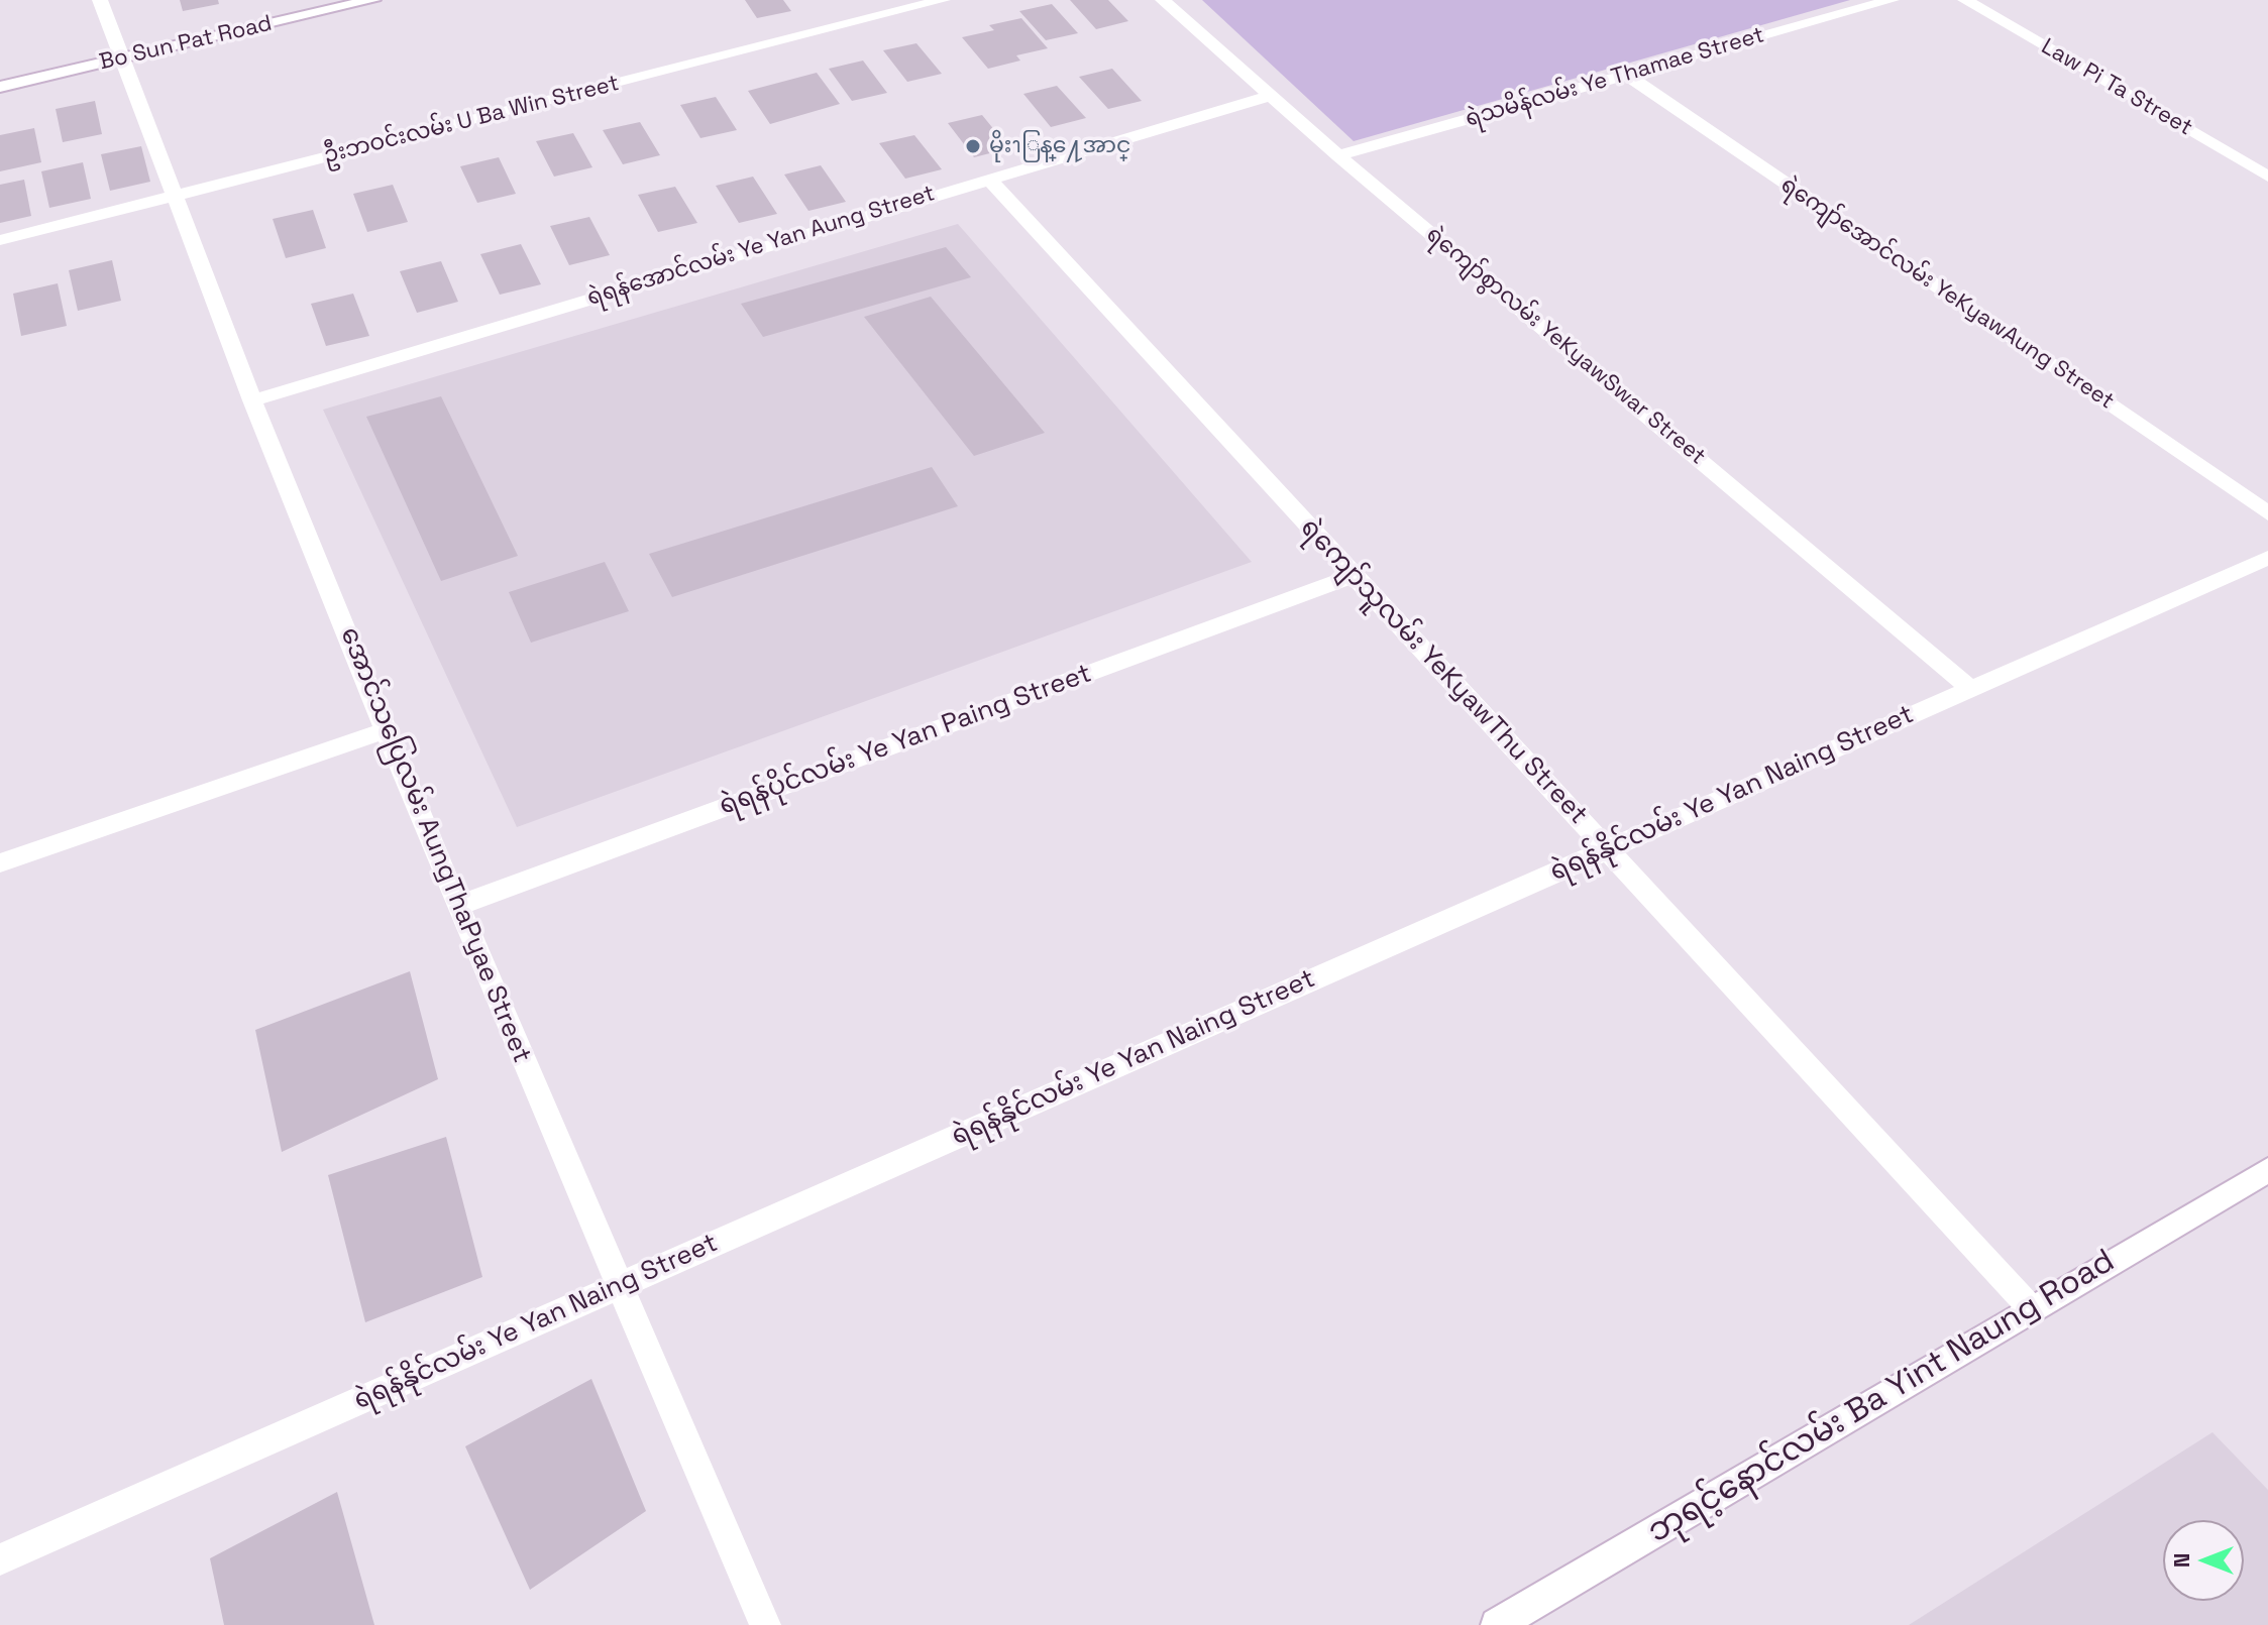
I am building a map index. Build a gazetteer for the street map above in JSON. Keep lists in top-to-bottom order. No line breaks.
{"streets":{"street":["Bo Sun Pat Road","ရဲသမိန်လမ်း Ye Thamae Street","Law Pi Ta Street","ဦးဘဝင်းလမ်း U Ba Win Street","ရဲရန်အောင်လမ်း Ye Yan Aung Street","ရဲကျော်အောင်လမ်း YeKyawAung Street","ရဲကျော်စွာလမ်း YeKyawSwar Street","ရဲကျော်သူလမ်း YeKyawThu Street","ရဲရန်ပိုင်လမ်း Ye Yan Paing Street","ရဲရန်နိုင်လမ်း Ye Yan Naing Street","အောင်သပြေလမ်း AungThaPyae Street","ဘုရင့်နောင်လမ်း Ba Yint Naung Road"]},"crossings":[["Bo Sun Pat Road","အောင်သပြေလမ်း AungThaPyae Street"],["ရဲသမိန်လမ်း Ye Thamae Street","ရဲကျော်အောင်လမ်း YeKyawAung Street"],["ရဲသမိန်လမ်း Ye Thamae Street","ရဲကျော်စွာလမ်း YeKyawSwar Street"],["ဦးဘဝင်းလမ်း U Ba Win Street","အောင်သပြေလမ်း AungThaPyae Street"],["ရဲရန်အောင်လမ်း Ye Yan Aung Street","ရဲကျော်စွာလမ်း YeKyawSwar Street"],["ရဲရန်အောင်လမ်း Ye Yan Aung Street","ရဲကျော်သူလမ်း YeKyawThu Street"],["ရဲရန်အောင်လမ်း Ye Yan Aung Street","အောင်သပြေလမ်း AungThaPyae Street"],["ရဲကျော်စွာလမ်း YeKyawSwar Street","ရဲရန်နိုင်လမ်း Ye Yan Naing Street"],["ရဲကျော်သူလမ်း YeKyawThu Street","ရဲရန်ပိုင်လမ်း Ye Yan Paing Street"],["ရဲကျော်သူလမ်း YeKyawThu Street","ရဲရန်နိုင်လမ်း Ye Yan Naing Street"],["ရဲကျော်သူလမ်း YeKyawThu Street","ဘုရင့်နောင်လမ်း Ba Yint Naung Road"],["ရဲရန်ပိုင်လမ်း Ye Yan Paing Street","အောင်သပြေလမ်း AungThaPyae Street"],["ရဲရန်နိုင်လမ်း Ye Yan Naing Street","အောင်သပြေလမ်း AungThaPyae Street"]],"places":["မိုးၫြန္႔ေအာင္"],"north":"left"}
